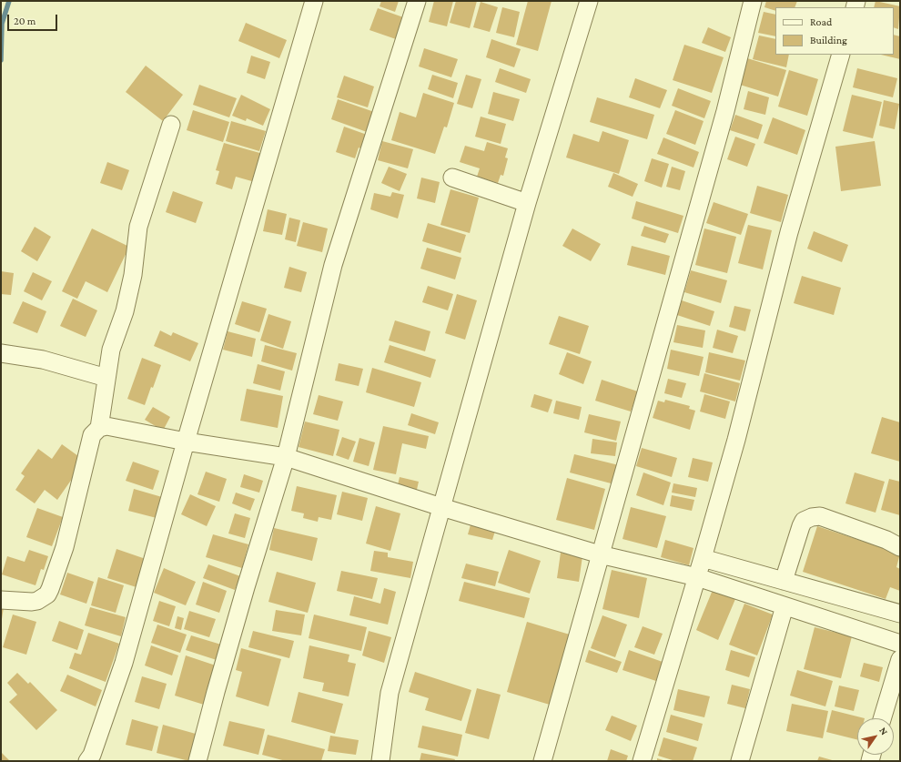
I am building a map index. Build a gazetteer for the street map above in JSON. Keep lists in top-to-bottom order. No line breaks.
{"legend":["Road","Building"],"scale_bar":"20 m","north":"top right"}
